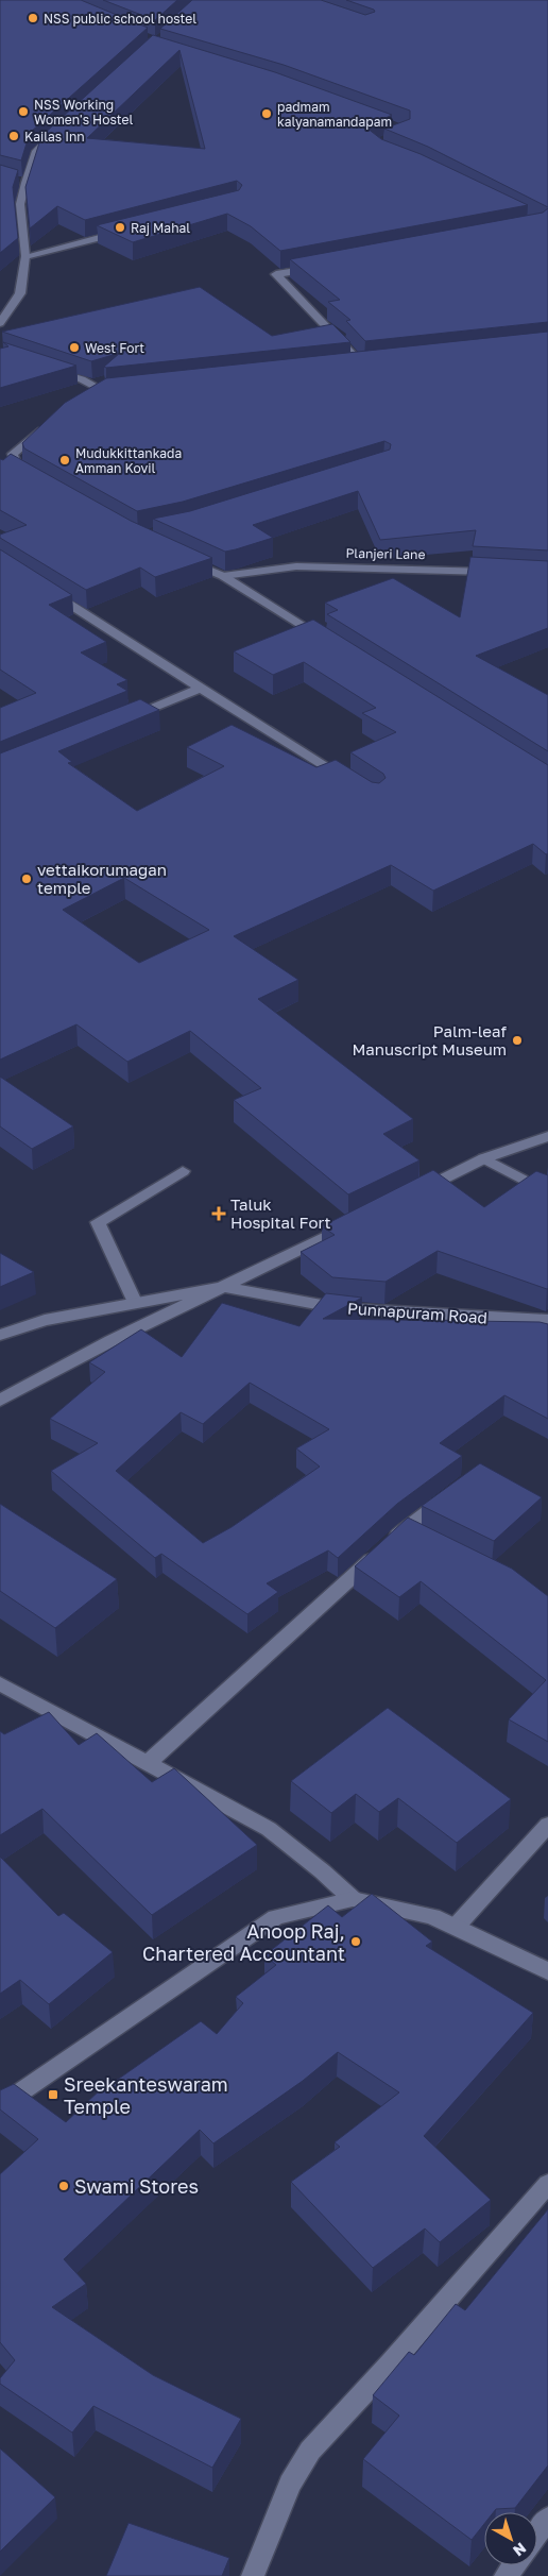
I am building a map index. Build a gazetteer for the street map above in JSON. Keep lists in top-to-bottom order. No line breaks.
{"streets":{"street":["Planjeri Lane","Punnapuram Road"]},"places":{"other":["NSS public school hostel","NSS Working Women's Hostel","padmam kalyanamandapam","Kailas Inn","Raj Mahal","West Fort","Mudukkittankada Amman Kovil","vettaikorumagan temple","Palm-leaf Manuscript Museum","Anoop Raj, Chartered Accountant","Swami Stores"],"health":["Taluk Hospital Fort"],"transit":["Sreekanteswaram Temple"]},"north":"bottom right"}
